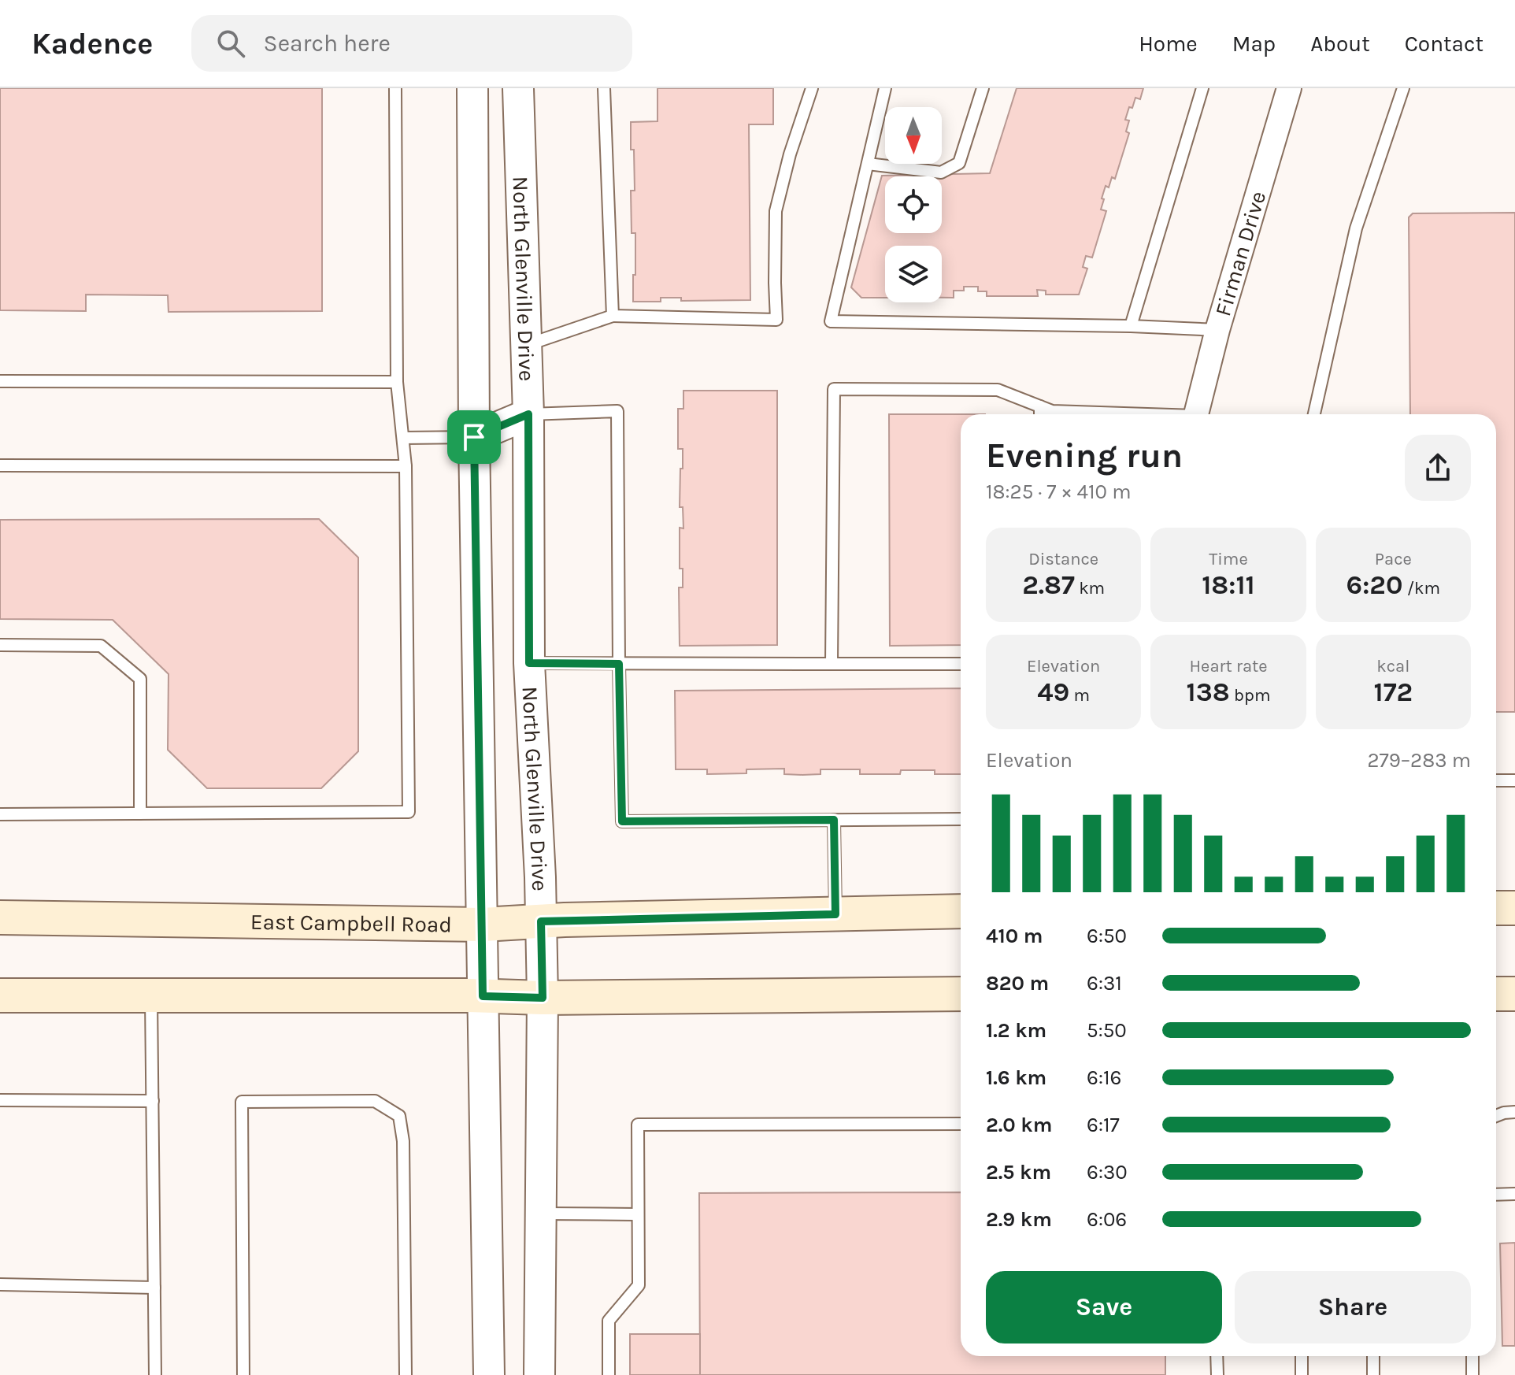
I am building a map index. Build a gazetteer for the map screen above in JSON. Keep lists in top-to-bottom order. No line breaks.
{"streets":{"main road":["East Campbell Road"],"street":["Firman Drive","North Glenville Drive"]},"crossings":[["North Glenville Drive","East Campbell Road"]],"north":"bottom","page":{"header":"Kadence","search":"Search here","nav":["Home","Map","About","Contact"],"heading":["Evening run","18:25 · 7 × 410 m"],"stats":[["Distance","2.87 km"],["Time","18:11"],["Pace","6:20 /km"],["Elevation","49 m"],["Heart rate","138 bpm"],["kcal","172"]],"chart":["Elevation","279–283 m"],"list":[{"name":"410 m","note":"6:50"},{"name":"820 m","note":"6:31"},{"name":"1.2 km","note":"5:50"},{"name":"1.6 km","note":"6:16"},{"name":"2.0 km","note":"6:17"},{"name":"2.5 km","note":"6:30"},{"name":"2.9 km","note":"6:06"}],"buttons":["Save","Share"]}}
